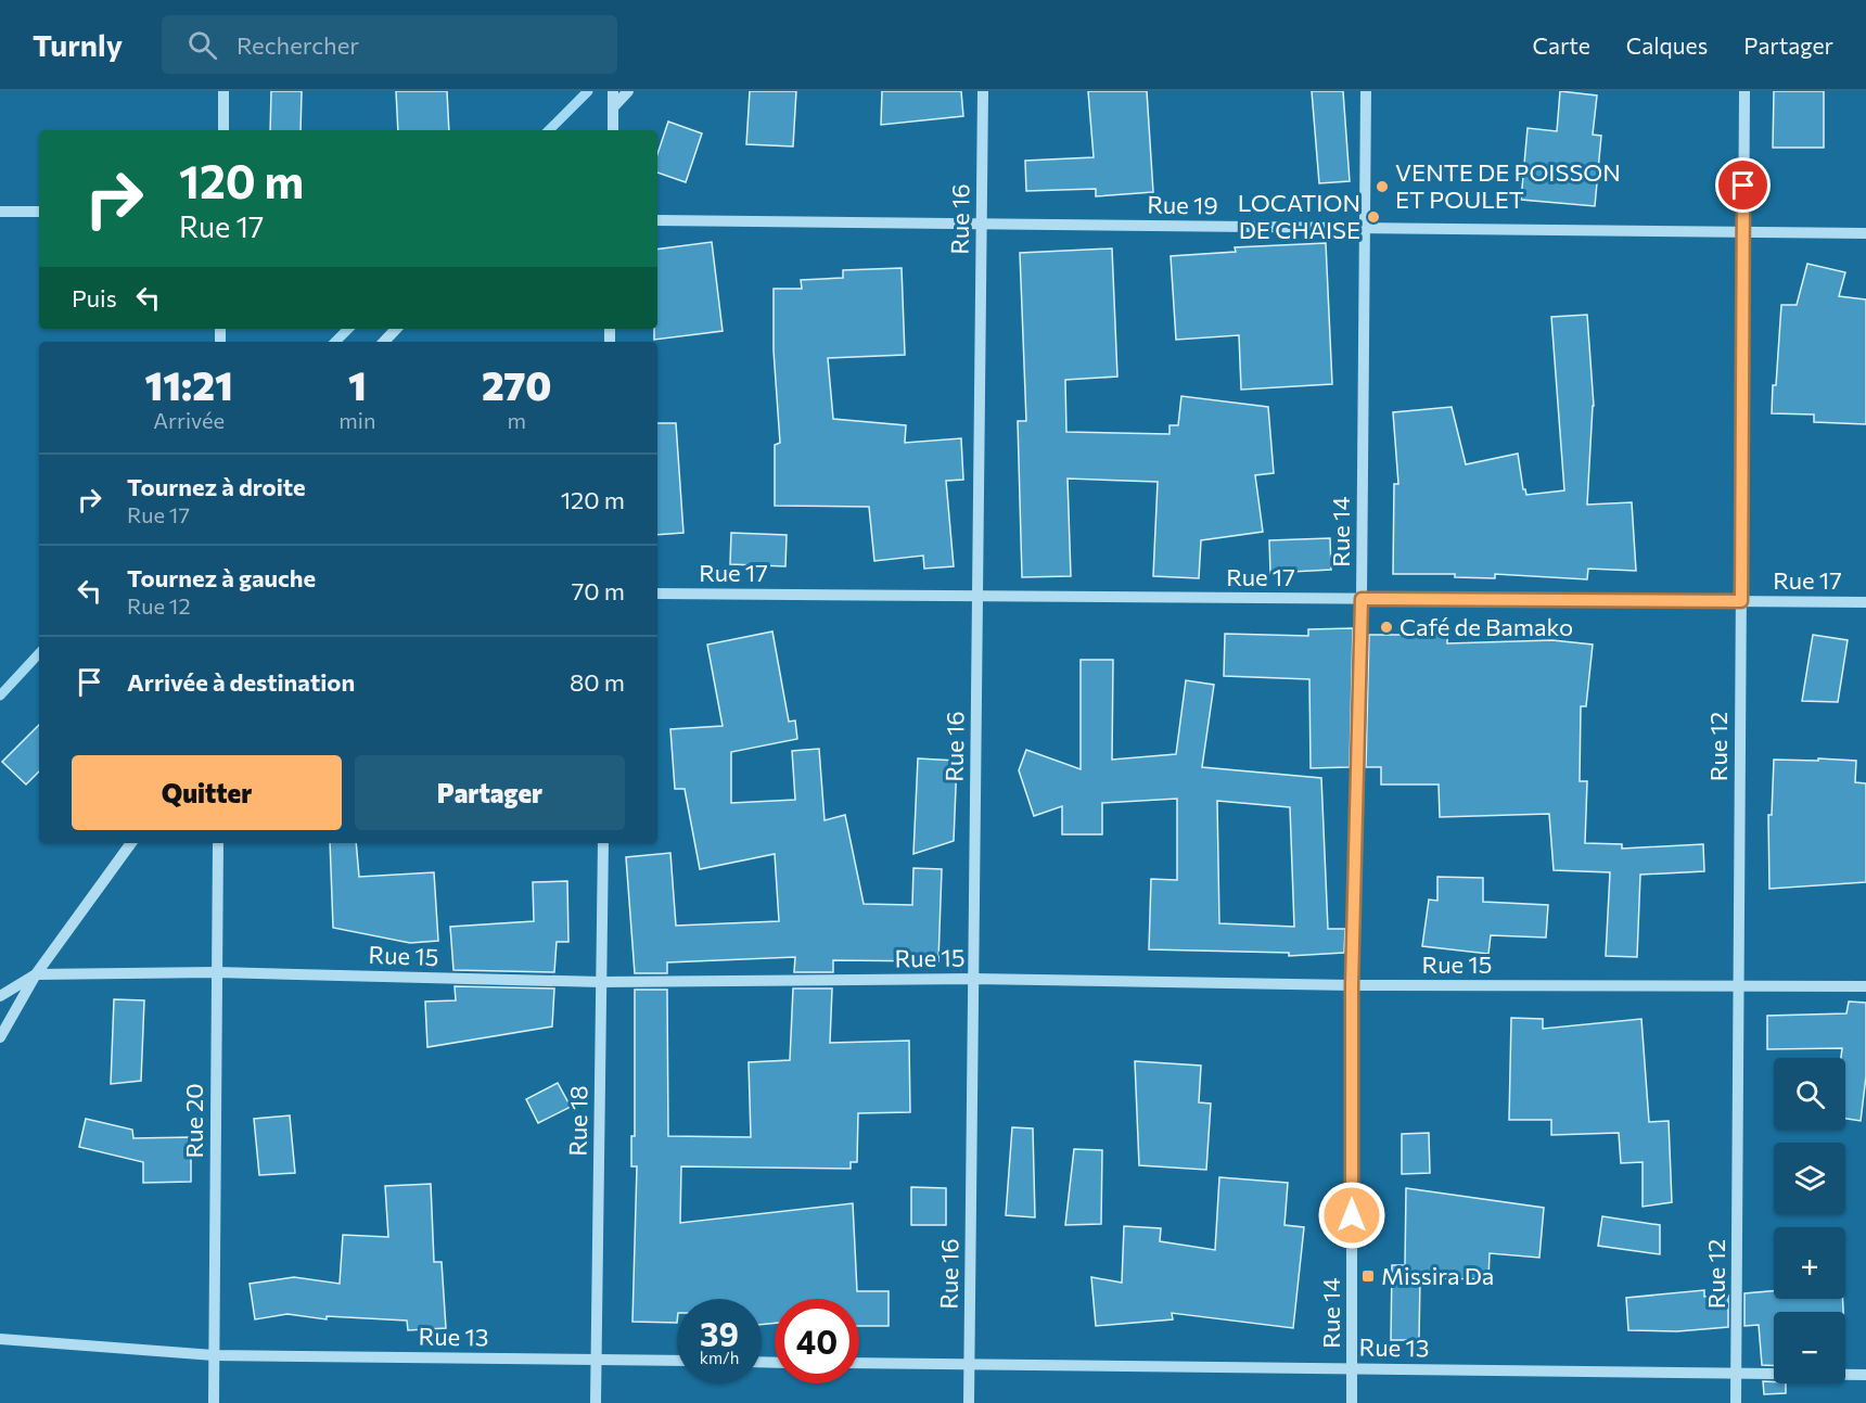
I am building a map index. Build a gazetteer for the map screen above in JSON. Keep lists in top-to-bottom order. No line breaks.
{"streets":{"street":["Rue 19","Rue 16","Rue 14","Rue 17","Rue 12","Rue 15","Rue 20","Rue 18","Rue 13"]},"crossings":[["Rue 19","Rue 16"],["Rue 19","Rue 14"],["Rue 19","Rue 12"],["Rue 16","Rue 17"],["Rue 16","Rue 15"],["Rue 16","Rue 13"],["Rue 14","Rue 17"],["Rue 14","Rue 15"],["Rue 14","Rue 13"],["Rue 17","Rue 12"],["Rue 12","Rue 15"],["Rue 12","Rue 13"],["Rue 15","Rue 20"],["Rue 15","Rue 18"],["Rue 20","Rue 13"],["Rue 18","Rue 13"]],"places":{"other":["VENTE DE POISSON ET POULET","LOCATION DE CHAISE","Café de Bamako"],"transit":["Missira Da"]},"page":{"header":"Turnly","search":"Rechercher","nav":["Carte","Calques","Partager"],"turn":["120 m","Rue 17"],"then":"Puis","eta":["11:21","Arrivée","1","min","270","m"],"list":[{"name":"Tournez à droite","note":"Rue 17","value":"120 m"},{"name":"Tournez à gauche","note":"Rue 12","value":"70 m"},{"name":"Arrivée à destination","value":"80 m"}],"buttons":["Quitter","Partager"],"map_buttons":["+","−"],"speed":"39 km/h","limit":"40"}}
